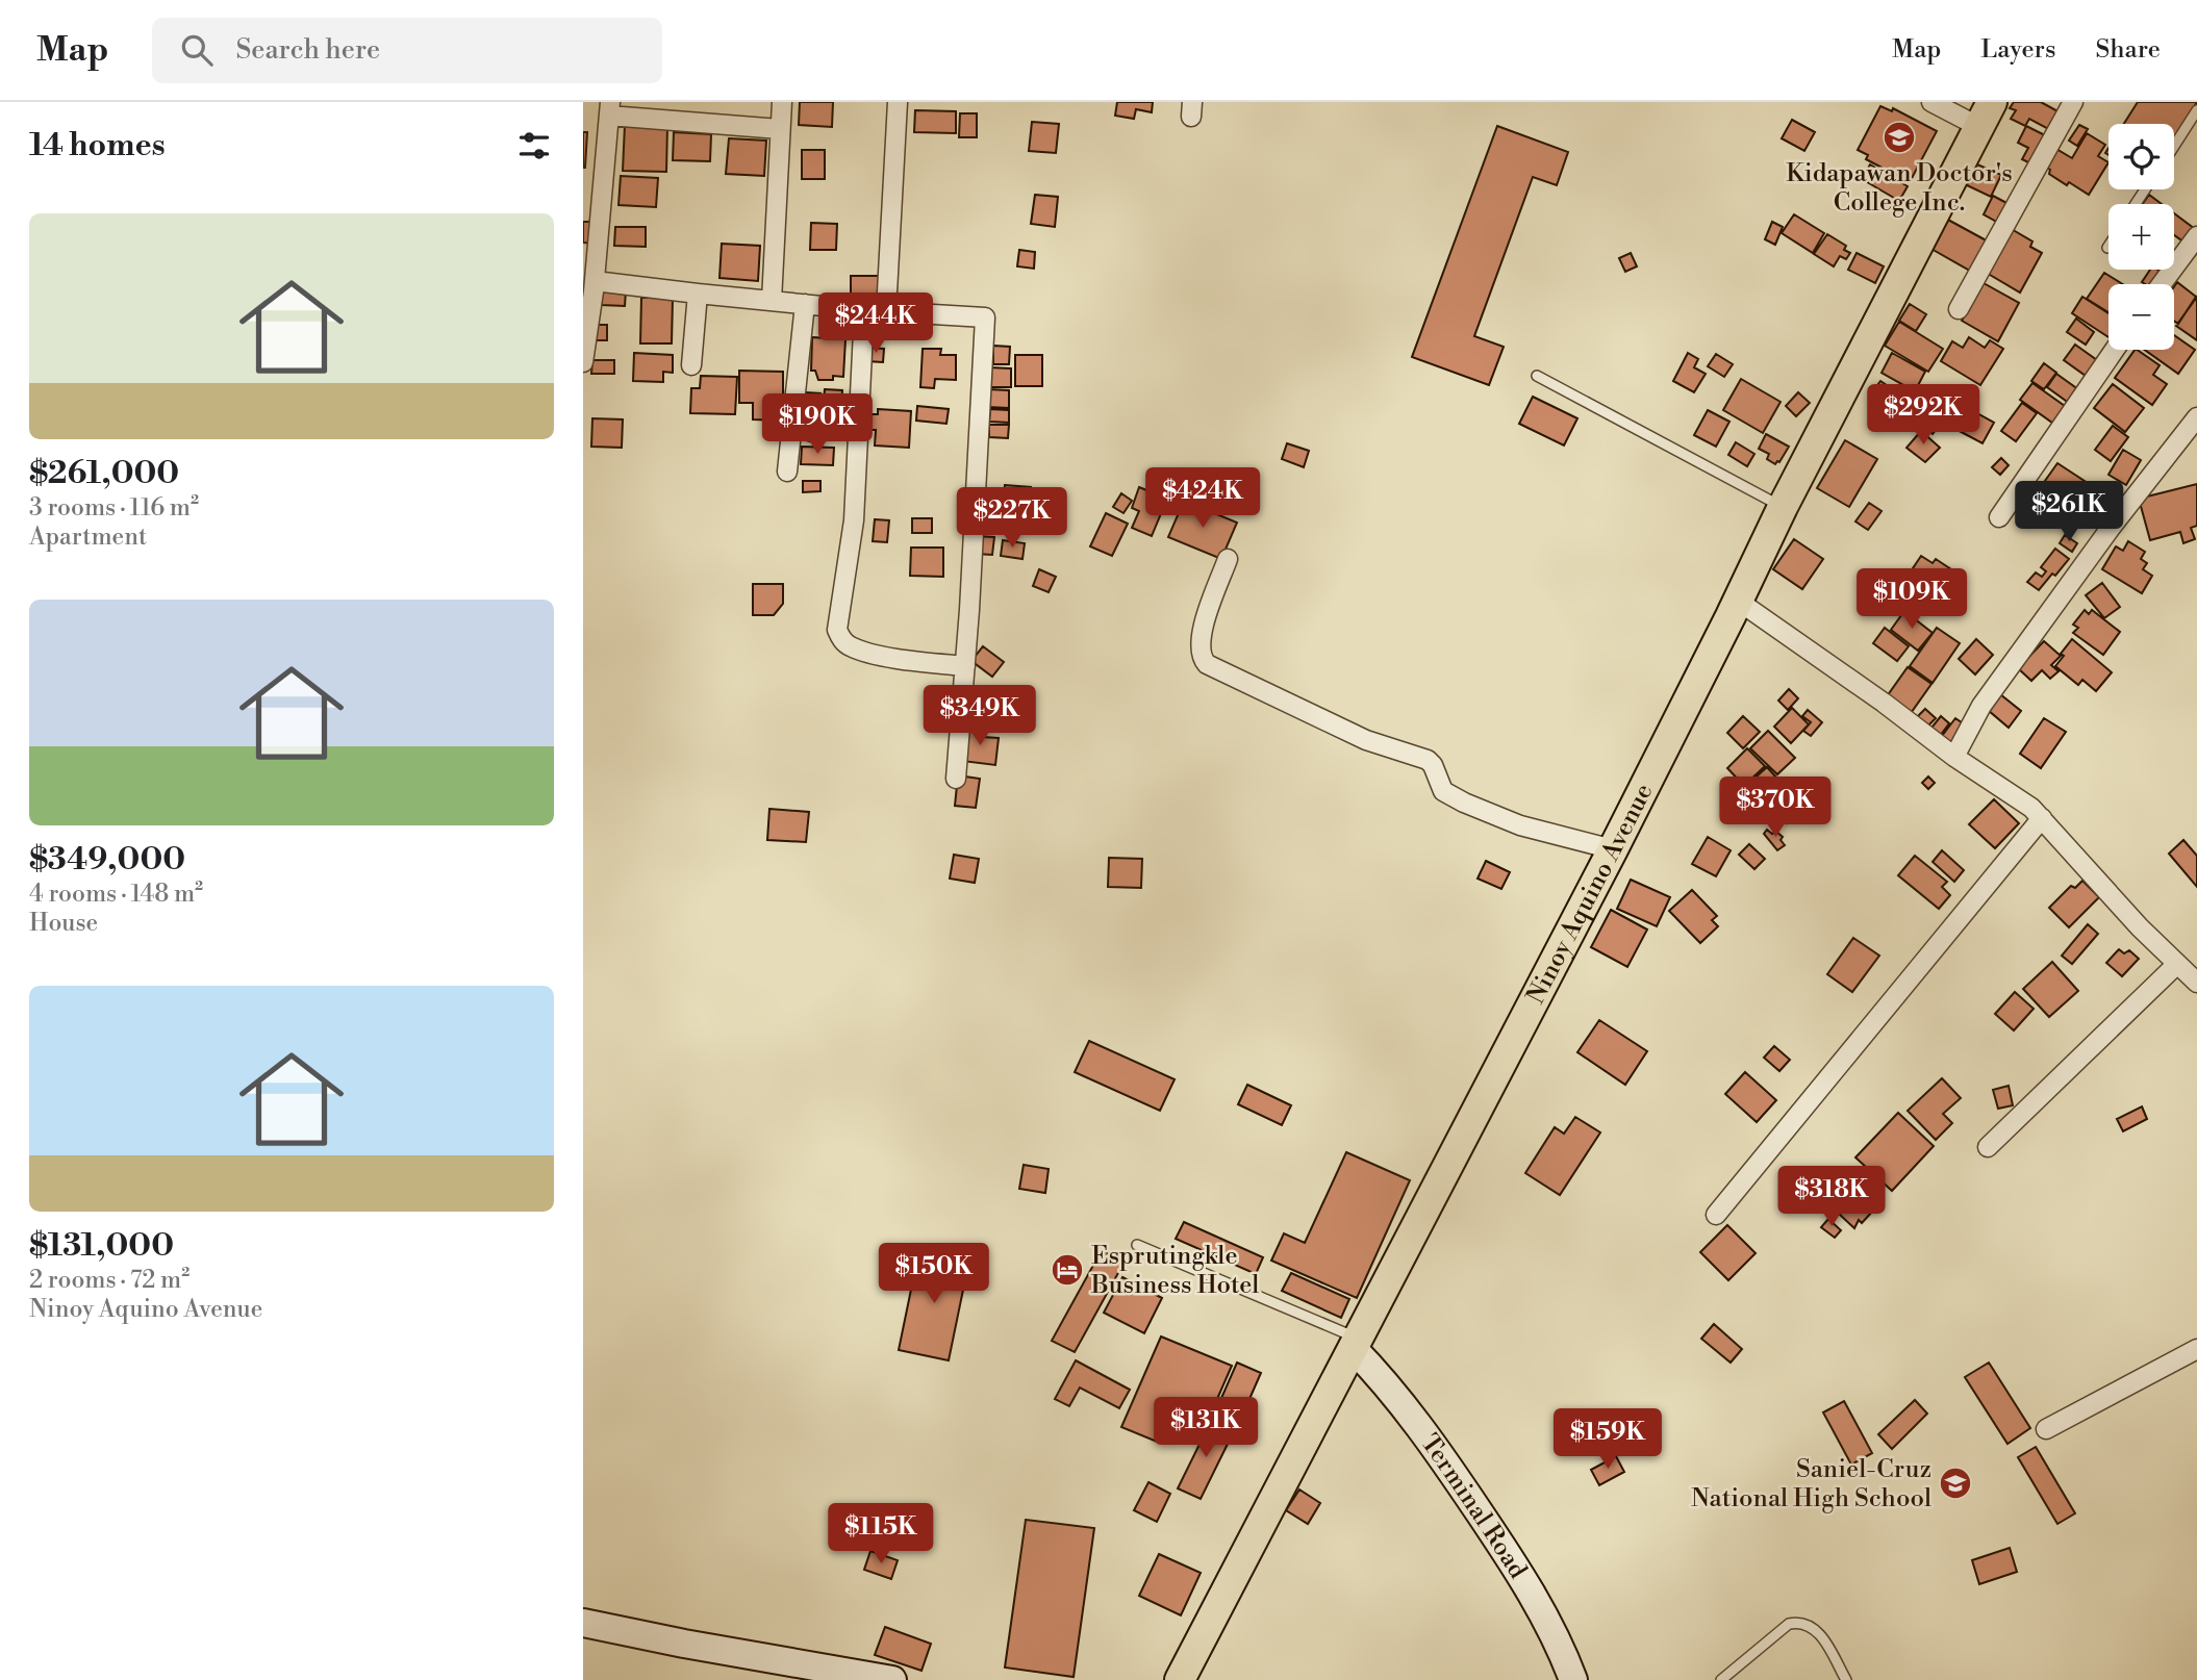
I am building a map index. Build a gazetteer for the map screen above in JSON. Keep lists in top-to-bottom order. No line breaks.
{"streets":{"main road":["Ninoy Aquino Avenue"],"street":["Terminal Road"]},"crossings":[["Ninoy Aquino Avenue","Terminal Road"]],"places":{"school or university":["Kidapawan Doctor's College Inc.","Saniel-Cruz National High School"],"hotel":["Esprutingkle Business Hotel"]},"page":{"header":"Map","search":"Search here","nav":["Map","Layers","Share"],"heading":"14 homes","map_buttons":["+","−"],"list":[{"name":"$261,000","note":"3 rooms · 116 m² · Apartment"},{"name":"$349,000","note":"4 rooms · 148 m² · House"},{"name":"$131,000","note":"2 rooms · 72 m² · Ninoy Aquino Avenue"}],"price":["$244K","$292K","$190K","$424K","$261K","$227K","$109K","$349K","$370K","$318K","$150K","$131K","$159K","$115K"]}}
